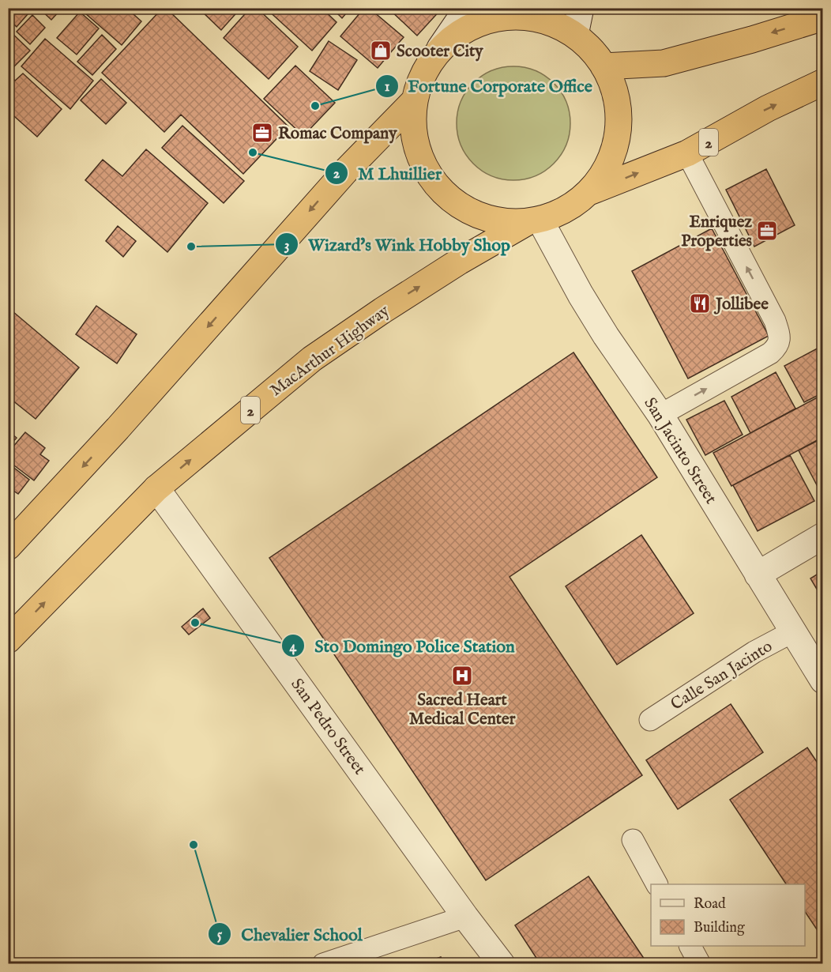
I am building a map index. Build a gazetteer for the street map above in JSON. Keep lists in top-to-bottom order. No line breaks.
{"streets":{"highway":["2","MacArthur Highway"],"street":["San Jacinto Street","San Pedro Street"],"lane":["Calle San Jacinto"]},"crossings":[["2","MacArthur Highway"],["2","San Jacinto Street"],["MacArthur Highway","San Jacinto Street"],["MacArthur Highway","San Pedro Street"],["San Jacinto Street","Calle San Jacinto"]],"places":{"shop":["Scooter City"],"other":["Fortune Corporate Office","M Lhuillier","Wizard's Wink Hobby Shop","Sto Domingo Police Station","Chevalier School"],"office":["Romac Company","Enriquez Properties"],"restaurant":["Jollibee"],"hospital":["Sacred Heart Medical Center"]},"legend":["Road","Building"]}
